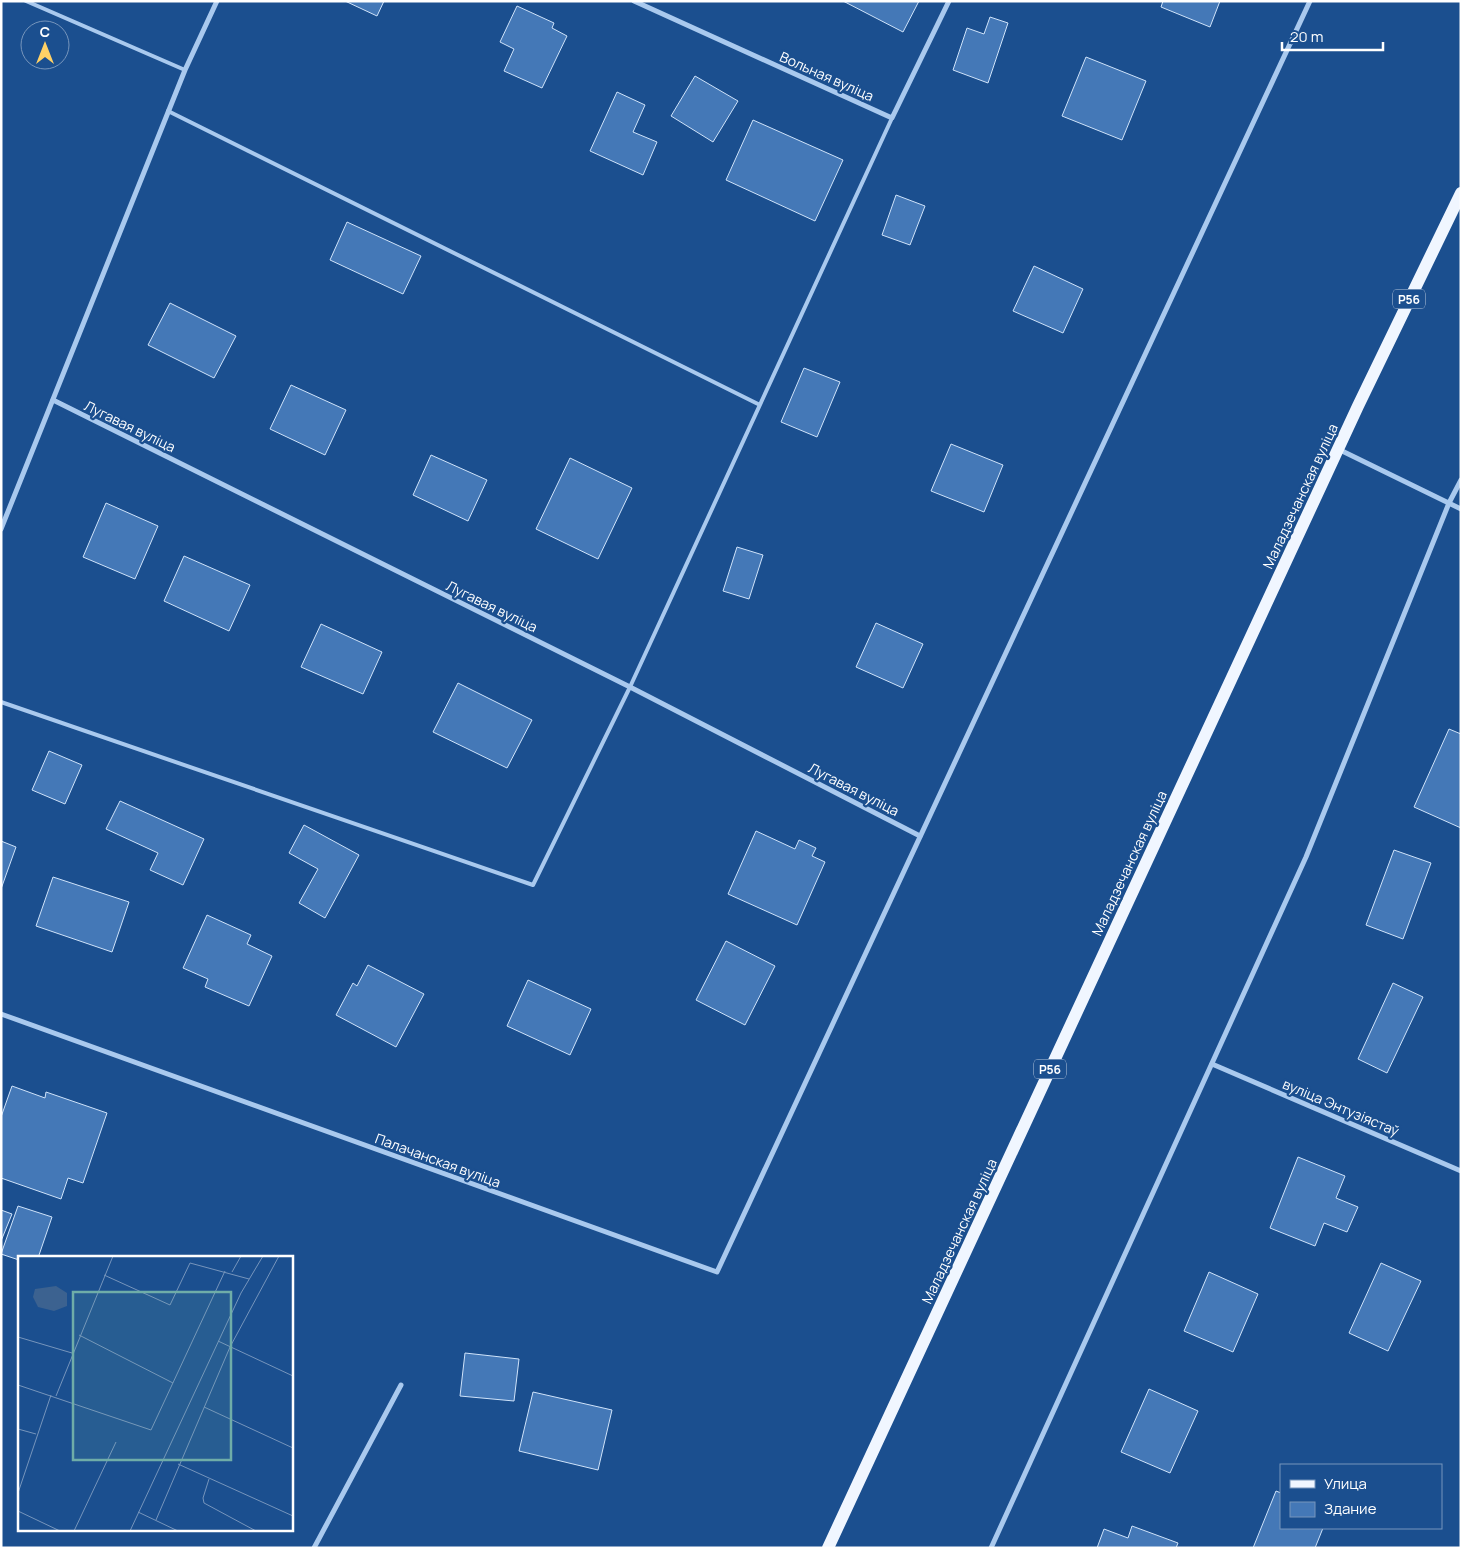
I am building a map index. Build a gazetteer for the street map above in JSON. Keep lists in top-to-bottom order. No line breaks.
{"streets":{"main road":["Р56","Маладзечанская вуліца"],"street":["Вольная вуліца","Лугавая вуліца","вуліца Энтузіястаў","Палачанская вуліца"]},"crossings":[["Лугавая вуліца","Палачанская вуліца"]],"legend":["Улица","Здание"],"scale_bar":"20 m","north":"top"}
